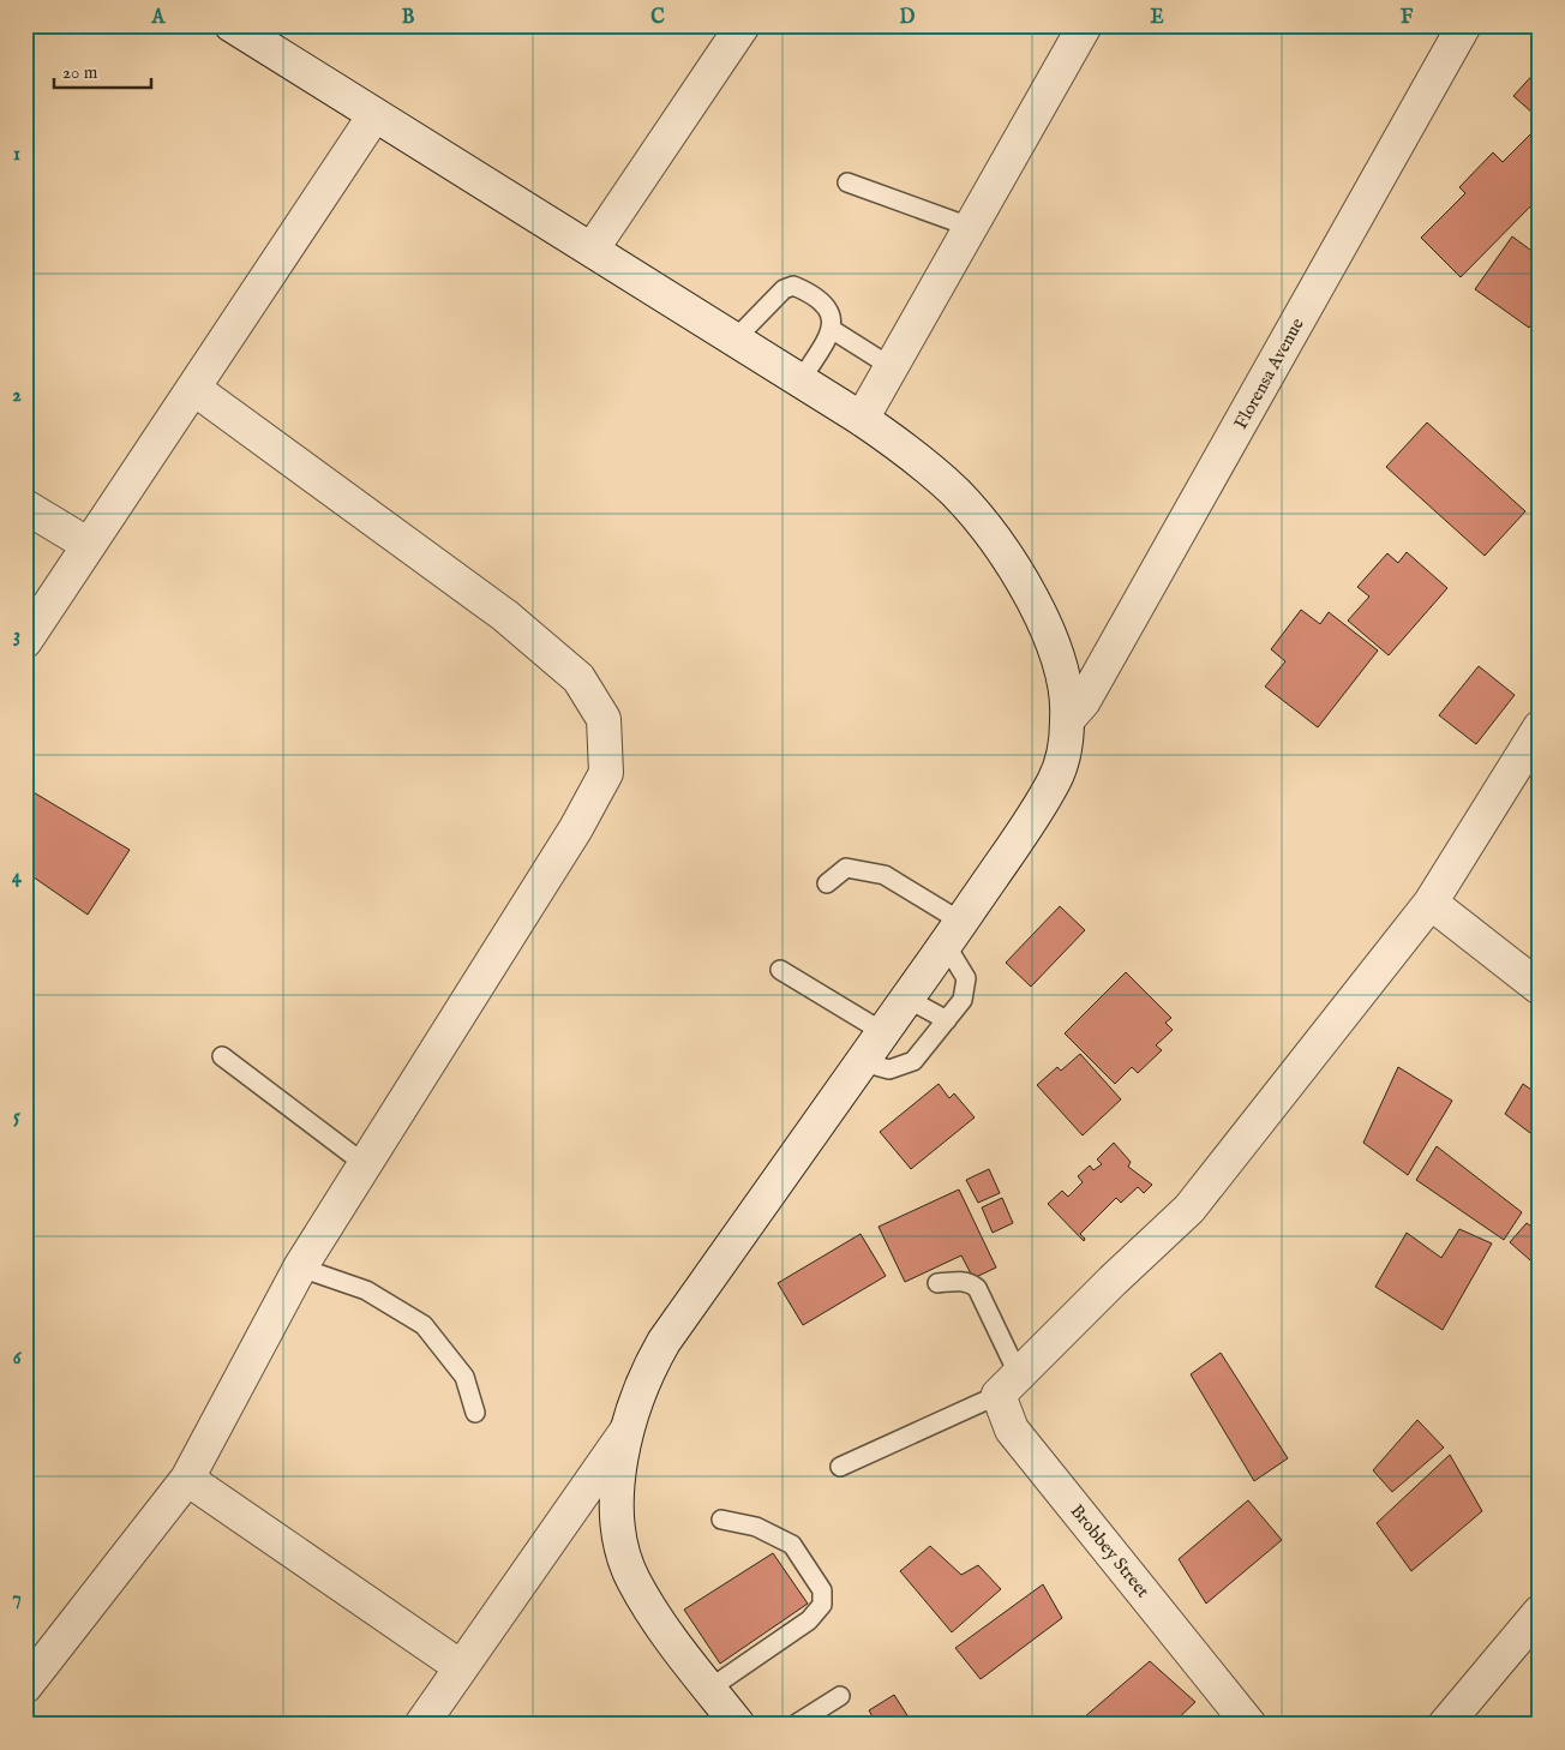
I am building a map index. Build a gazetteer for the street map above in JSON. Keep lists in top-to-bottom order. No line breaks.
{"streets":{"street":["Florensa Avenue","Brobbey Street"]},"scale_bar":"20 m","grid":{"columns":["A","B","C","D","E","F"],"rows":["1","2","3","4","5","6","7"]}}
